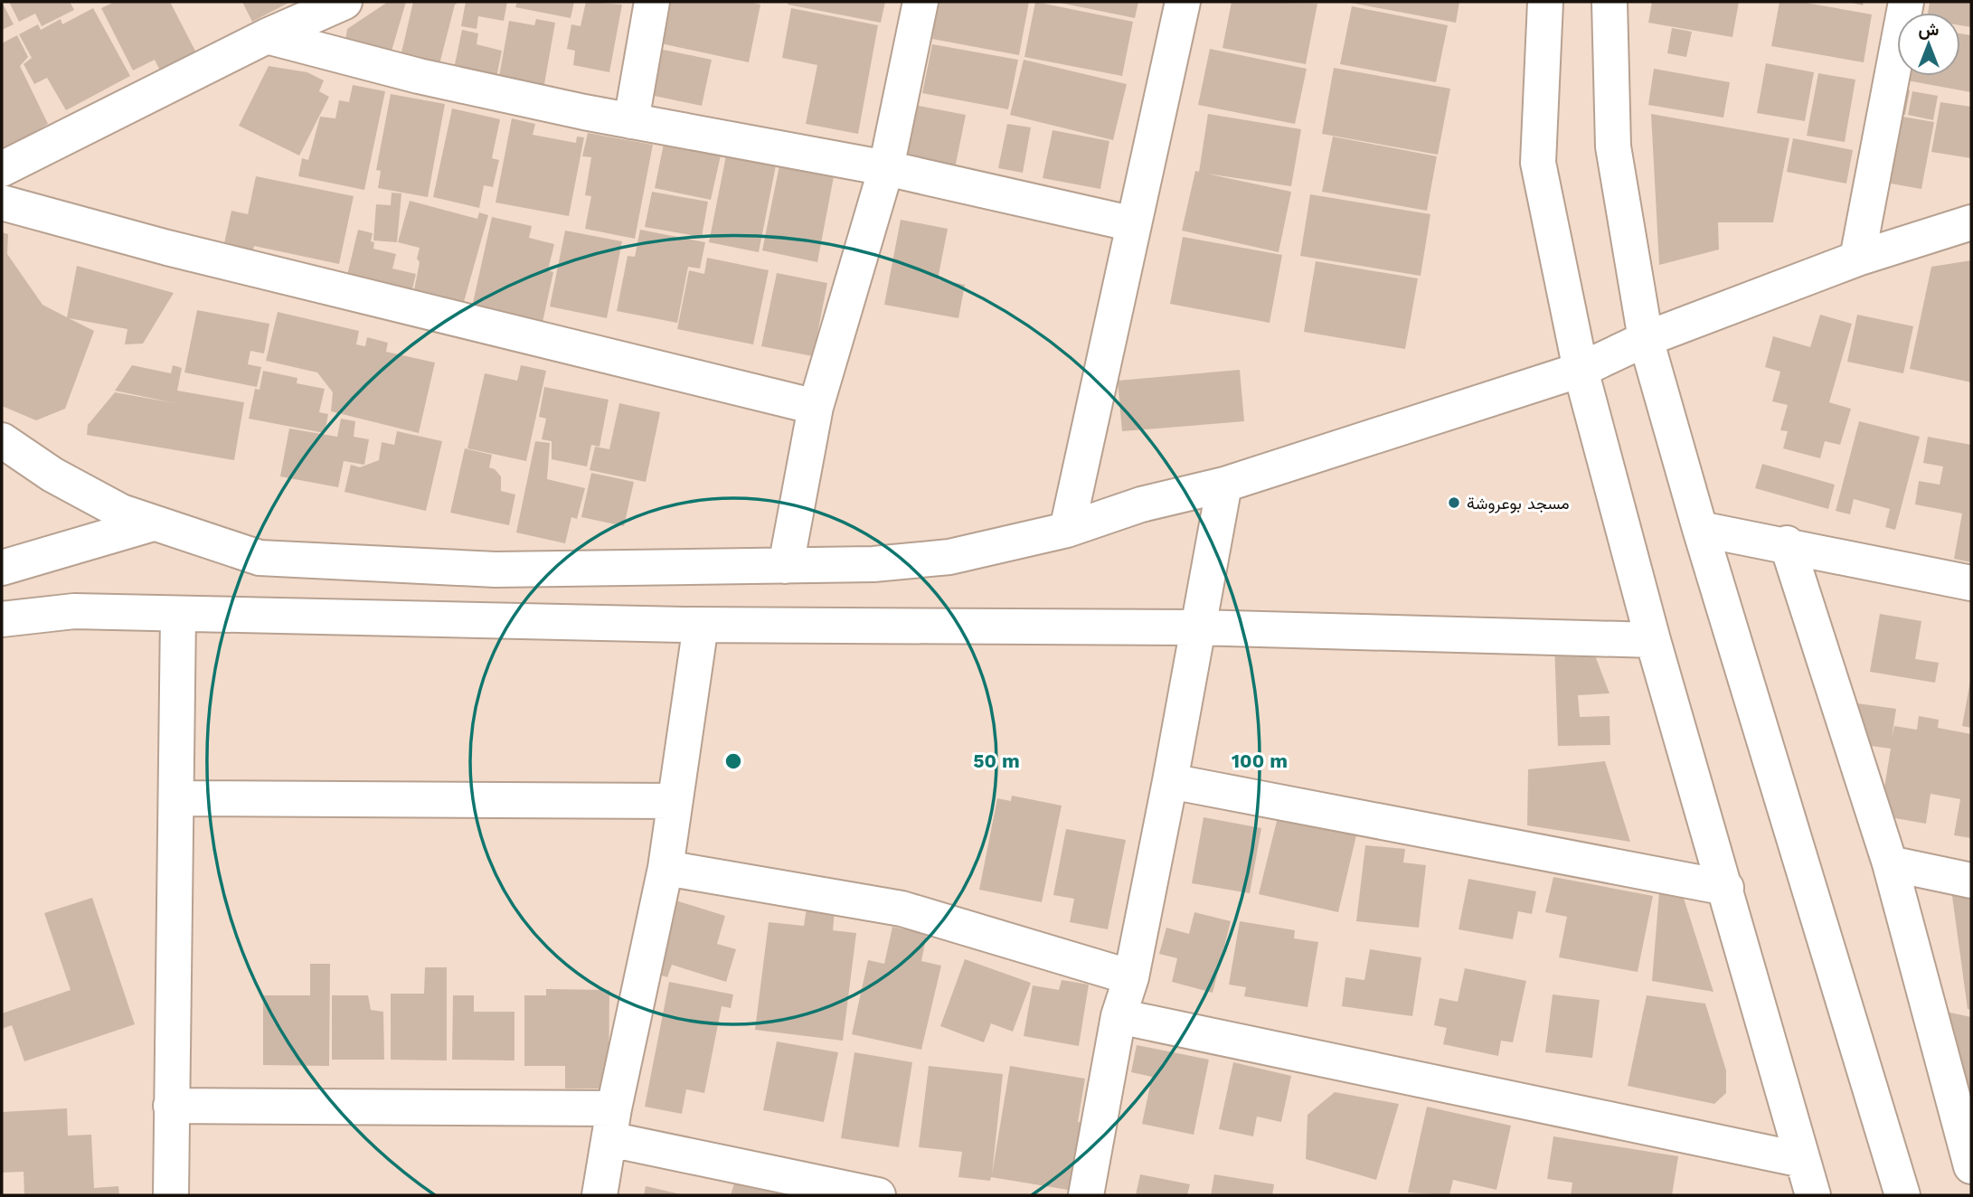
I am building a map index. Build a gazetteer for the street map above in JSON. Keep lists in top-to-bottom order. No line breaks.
{"places":["مسجد بوعروشة"],"north":"top","rings":["50 m","100 m"]}
